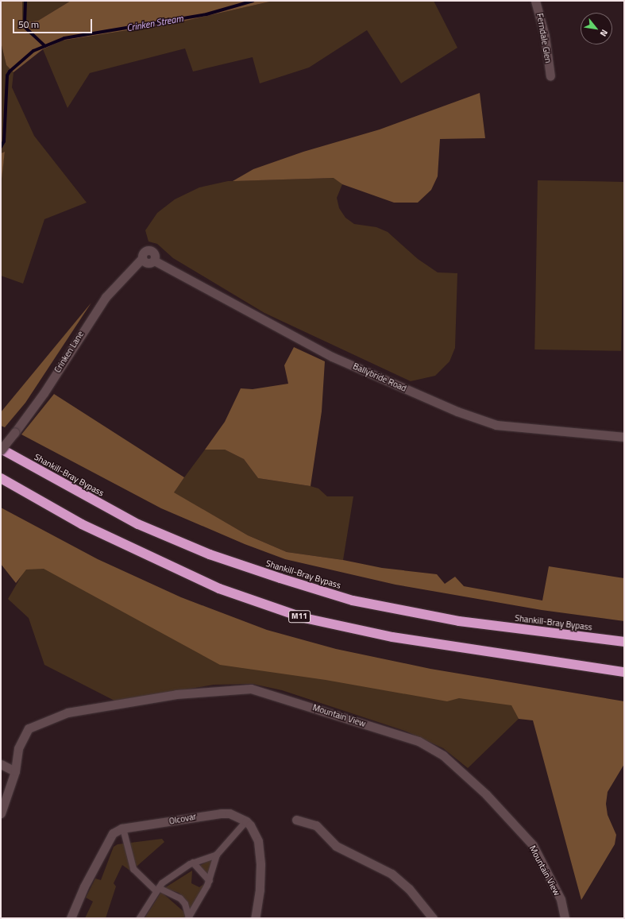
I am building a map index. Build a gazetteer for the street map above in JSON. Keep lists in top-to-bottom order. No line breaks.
{"streets":{"highway":["Shankill-Bray Bypass","M11"],"street":["Ferndale Glen","Crinken Lane","Ballybride Road","Mountain View","Olcovar"]},"crossings":[["Crinken Lane","Ballybride Road"],["Crinken Lane","Shankill-Bray Bypass"]],"water":["Crinken Stream"],"scale_bar":"50 m","north":"bottom right"}
